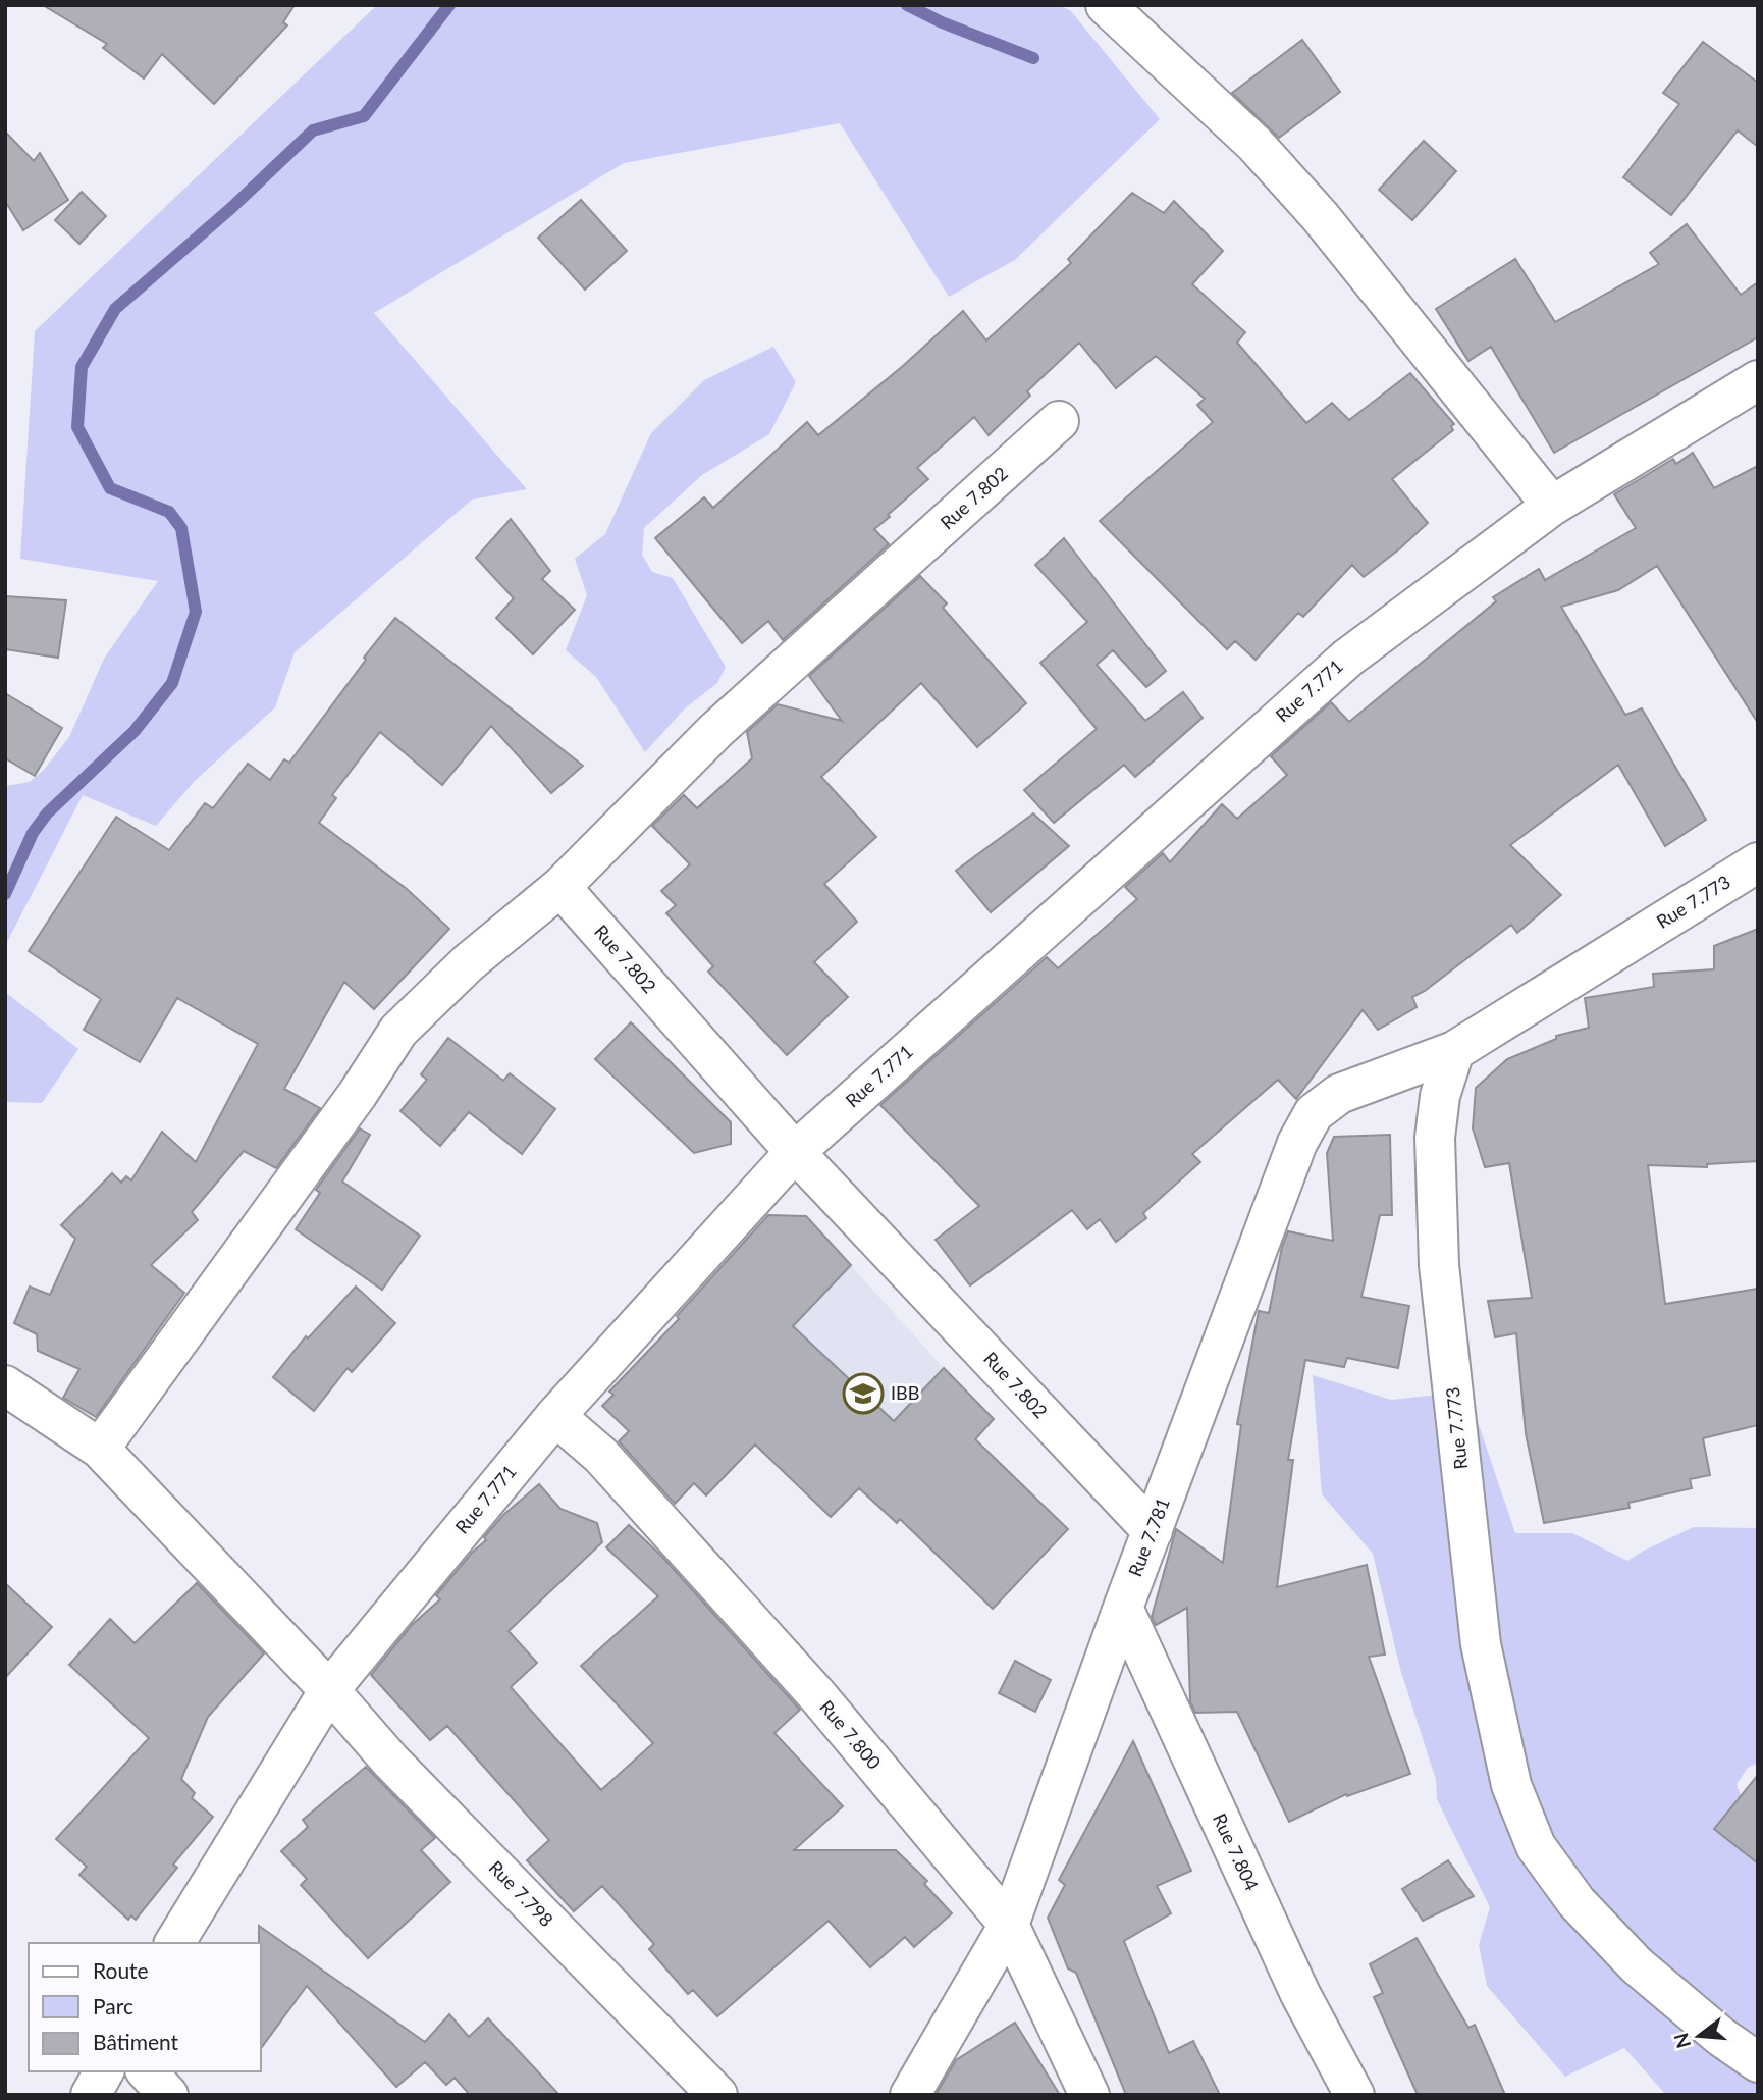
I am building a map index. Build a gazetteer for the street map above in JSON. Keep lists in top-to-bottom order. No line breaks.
{"streets":{"street":["Rue 7.802","Rue 7.771","Rue 7.773","Rue 7.781","Rue 7.800","Rue 7.804","Rue 7.798"]},"crossings":[["Rue 7.802","Rue 7.771"],["Rue 7.802","Rue 7.781"],["Rue 7.771","Rue 7.800"],["Rue 7.771","Rue 7.798"],["Rue 7.773","Rue 7.781"],["Rue 7.781","Rue 7.800"],["Rue 7.781","Rue 7.804"]],"places":{"school or university":["IBB"]},"legend":["Route","Parc","Bâtiment"],"north":"left"}
